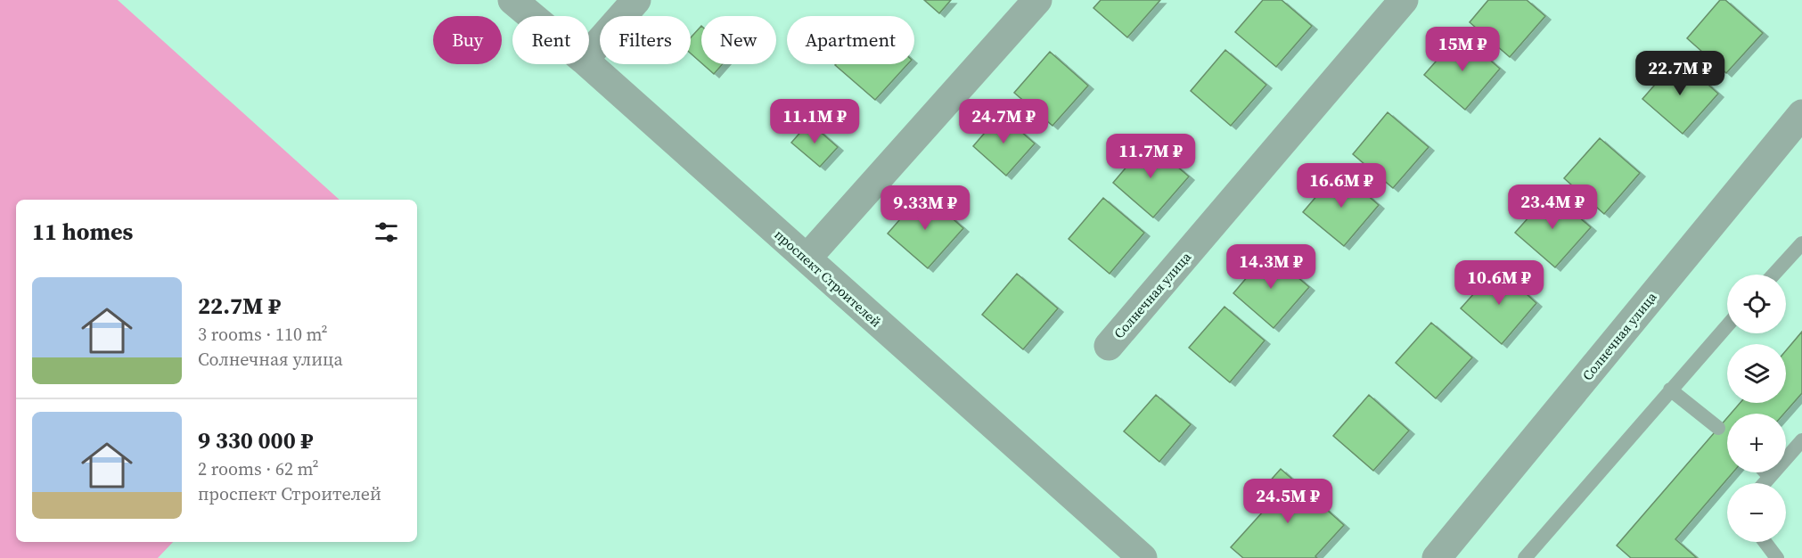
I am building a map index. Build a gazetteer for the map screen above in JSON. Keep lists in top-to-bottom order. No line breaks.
{"streets":{"street":["проспект Строителей","Солнечная улица"]},"page":{"chip":["Buy","Rent","Filters","New","Apartment"],"price":["15M ₽","22.7M ₽","11.1M ₽","24.7M ₽","11.7M ₽","16.6M ₽","23.4M ₽","9.33M ₽","14.3M ₽","10.6M ₽","24.5M ₽"],"heading":"11 homes","list":[{"name":"22.7M ₽","note":"3 rooms · 110 m² · Солнечная улица"},{"name":"9 330 000 ₽","note":"2 rooms · 62 m² · проспект Строителей"}],"map_buttons":["+","−"]}}
